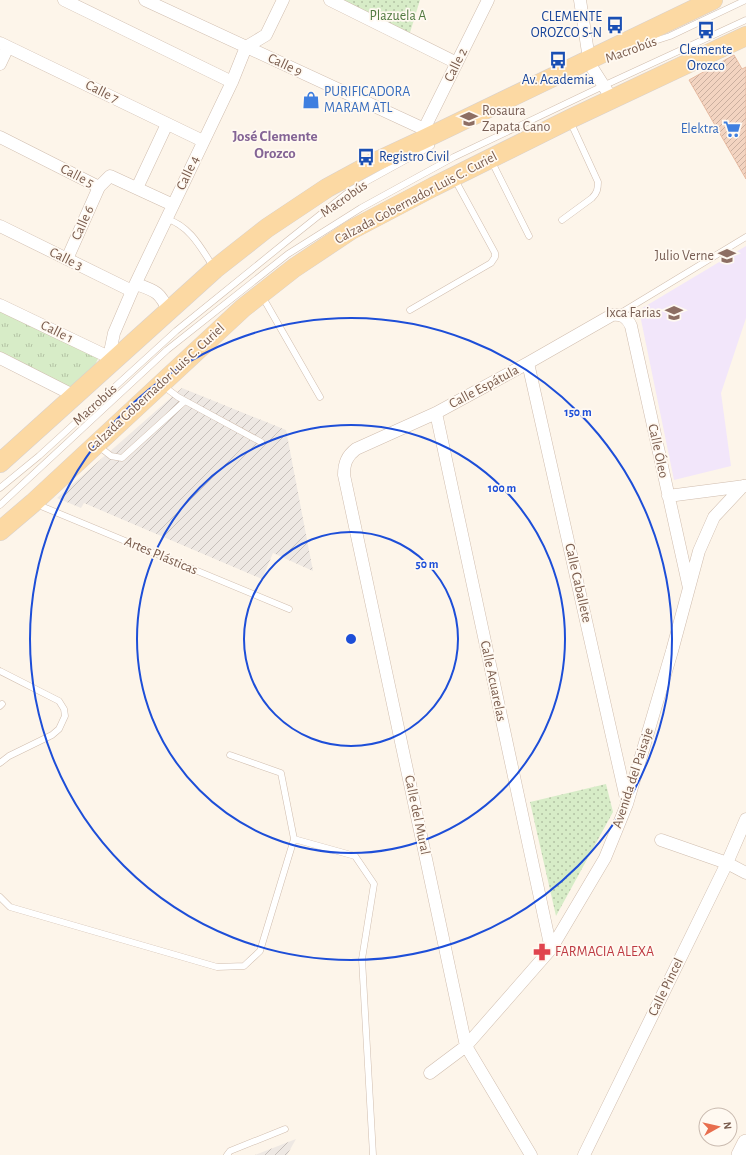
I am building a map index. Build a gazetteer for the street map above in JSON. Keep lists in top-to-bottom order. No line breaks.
{"streets":{"main road":["Calzada Gobernador Luis C. Curiel"],"street":["Calle 9","Calle 2","Calle 7","Calle 4","Calle 5","Calle 6","Calle 3","Calle 1","Calle Espátula","Calle Óleo","Calle Caballete","Calle Acuarelas","Avenida del Paisaje","Calle del Mural","Calle Pincel"],"lane":["Macrobús","Artes Plásticas"]},"crossings":[["Macrobús","Calzada Gobernador Luis C. Curiel"],["Calle 9","Calle 2"],["Calle 9","Calle 4"],["Calle 7","Calle 4"],["Calle 4","Calle 5"],["Calle 4","Calle 3"],["Calle 4","Calle 1"],["Calle 5","Calle 6"],["Calzada Gobernador Luis C. Curiel","Artes Plásticas"],["Calle 6","Calle 3"],["Calle Espátula","Calle Óleo"],["Calle Espátula","Calle Caballete"],["Calle Espátula","Calle Acuarelas"],["Calle Espátula","Calle del Mural"],["Calle Óleo","Avenida del Paisaje"],["Calle Caballete","Avenida del Paisaje"],["Calle Acuarelas","Avenida del Paisaje"],["Avenida del Paisaje","Calle del Mural"]],"districts":["José Clemente Orozco"],"parks":["Plazuela A"],"places":{"bus stop":["CLEMENTE OROZCO S-N","Clemente Orozco","Av. Academia","Registro Civil"],"shop":["PURIFICADORA MARAM ATL"],"school or university":["Rosaura Zapata Cano","Julio Verne","Ixca Farias"],"supermarket":["Elektra"],"pharmacy":["FARMACIA ALEXA"]},"north":"right","rings":["150 m","100 m","50 m"]}
